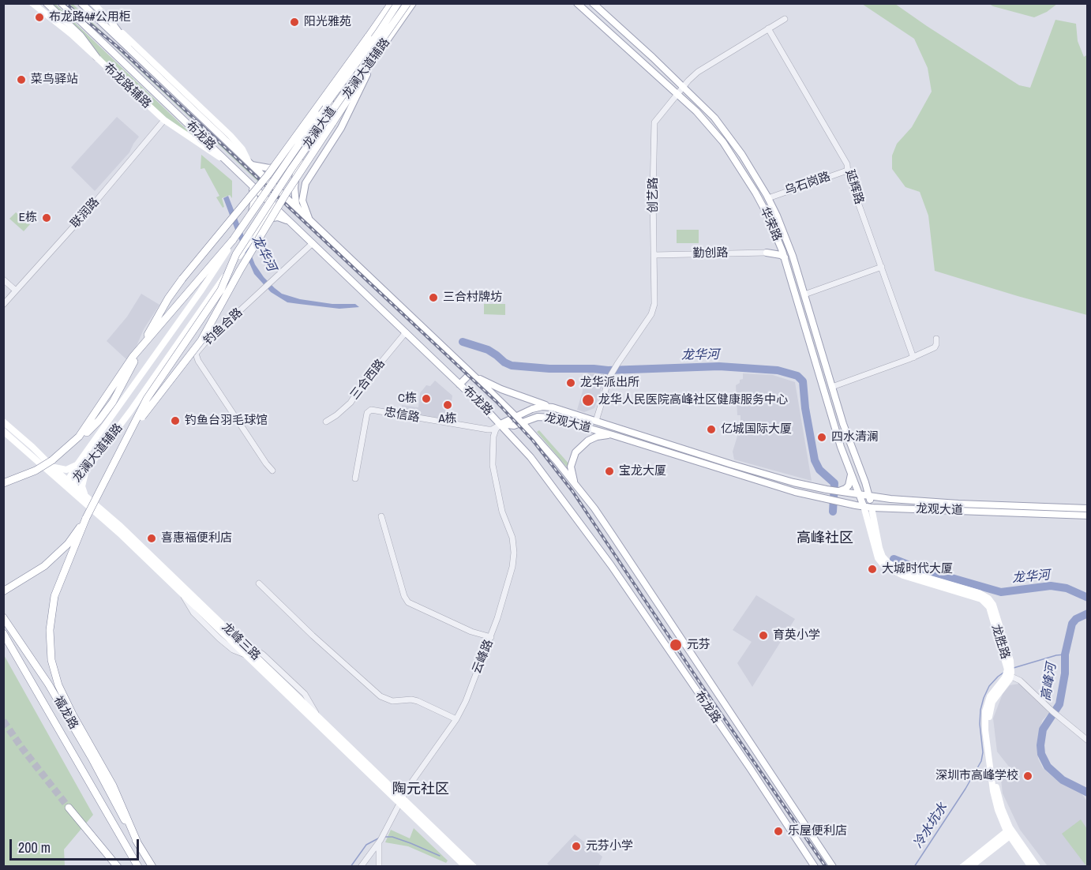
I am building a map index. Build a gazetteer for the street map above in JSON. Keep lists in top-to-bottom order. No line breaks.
{"streets":{"highway":["龙澜大道","福龙路"],"main road":["龙澜大道辅路","布龙路辅路","布龙路","华荣路","龙观大道","龙峰三路","龙胜路"],"street":["乌石岗路","延辉路","创艺路","联润路","勤创路","钓鱼合路","三合西路","忠信路","云峰路"]},"crossings":[["龙澜大道辅路","龙澜大道"],["龙澜大道辅路","布龙路"],["龙澜大道辅路","龙峰三路"],["布龙路辅路","布龙路"],["布龙路辅路","联润路"],["布龙路","钓鱼合路"],["布龙路","三合西路"],["布龙路","忠信路"],["布龙路","龙观大道"],["布龙路","云峰路"],["乌石岗路","延辉路"],["乌石岗路","华荣路"],["延辉路","创艺路"],["创艺路","华荣路"],["创艺路","勤创路"],["创艺路","龙观大道"],["华荣路","龙观大道"],["华荣路","龙胜路"],["忠信路","龙观大道"],["忠信路","云峰路"],["龙观大道","龙胜路"],["龙观大道","云峰路"],["龙峰三路","云峰路"]],"districts":["高峰社区","陶元社区"],"water":["龙华河","高峰河","冷水坑水"],"places":["布龙路4#公用柜","阳光雅苑","菜鸟驿站","E栋","三合村牌坊","龙华派出所","C栋","龙华人民医院高峰社区健康服务中心","A栋","钓鱼台羽毛球馆","亿城国际大厦","四水清澜","宝龙大厦","喜惠褔便利店","大城时代大厦","育英小学","元芬","深圳市高峰学校","乐屋便利店","元芬小学"],"scale_bar":"200 m"}
